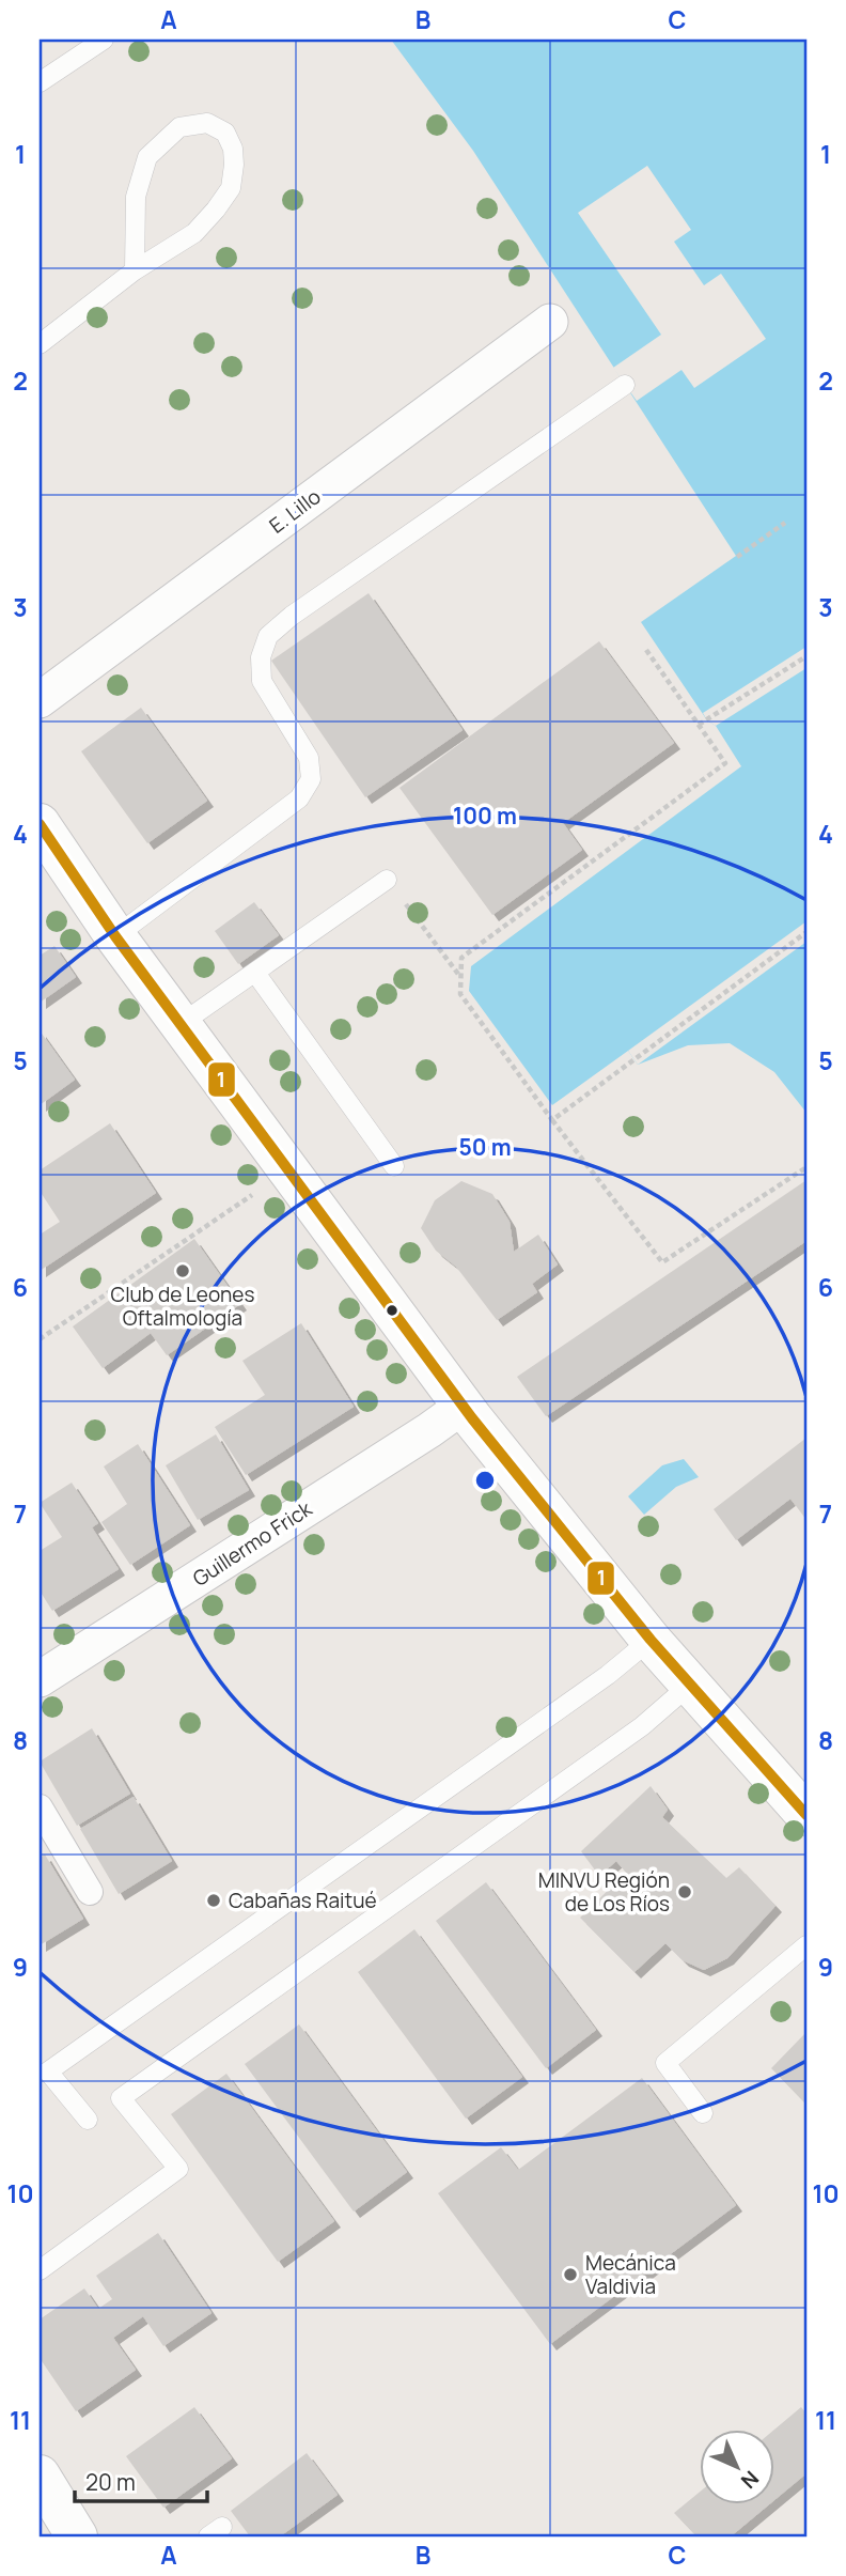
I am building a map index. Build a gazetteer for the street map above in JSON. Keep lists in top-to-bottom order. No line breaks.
{"streets":{"street":["E. Lillo","Guillermo Frick"]},"places":["Club de Leones Oftalmología","MINVU Región de Los Ríos","Cabañas Raitué","Mecánica Valdivia"],"lines":["transit line 1"],"scale_bar":"20 m","north":"bottom right","grid":{"columns":["A","B","C"],"rows":["1","2","3","4","5","6","7","8","9","10","11"]},"rings":["100 m","50 m"]}
